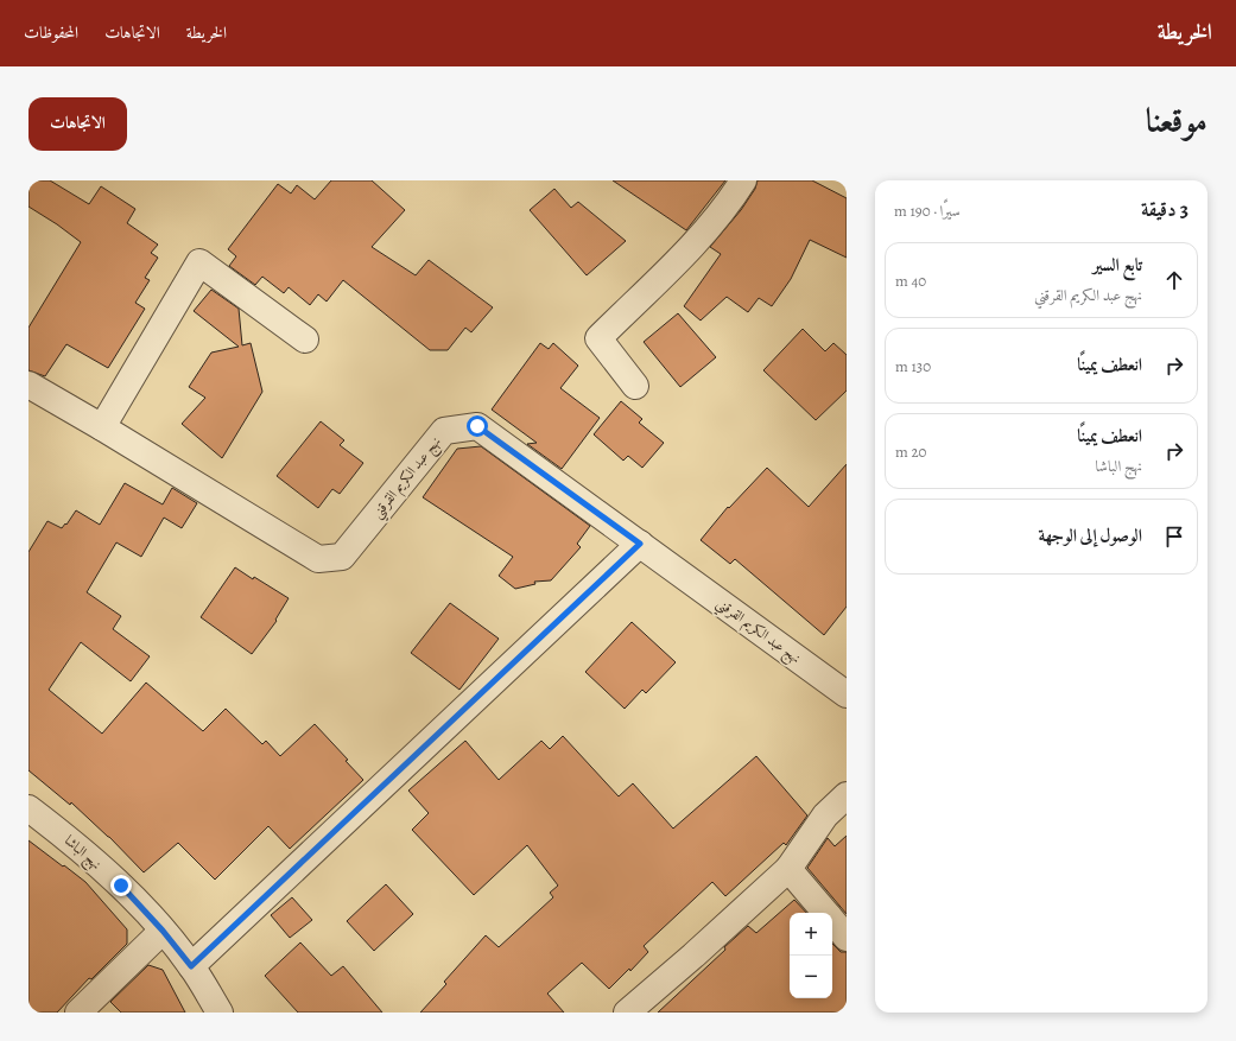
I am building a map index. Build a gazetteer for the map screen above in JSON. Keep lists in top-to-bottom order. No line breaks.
{"streets":{"street":["نهج عبد الكريم القرقني","نهج الباشا"]},"page":{"header":"الخريطة","nav":["الخريطة","الاتجاهات","المحفوظات"],"title":"موقعنا","buttons":"الاتجاهات","heading":["3 دقيقة","سيرًا · 190 m"],"list":[["تابع السير","نهج عبد الكريم القرقني","40 m"],["انعطف يمينًا","130 m"],["انعطف يمينًا","نهج الباشا","20 m"],"الوصول إلى الوجهة"],"map_buttons":["+","−"]}}
